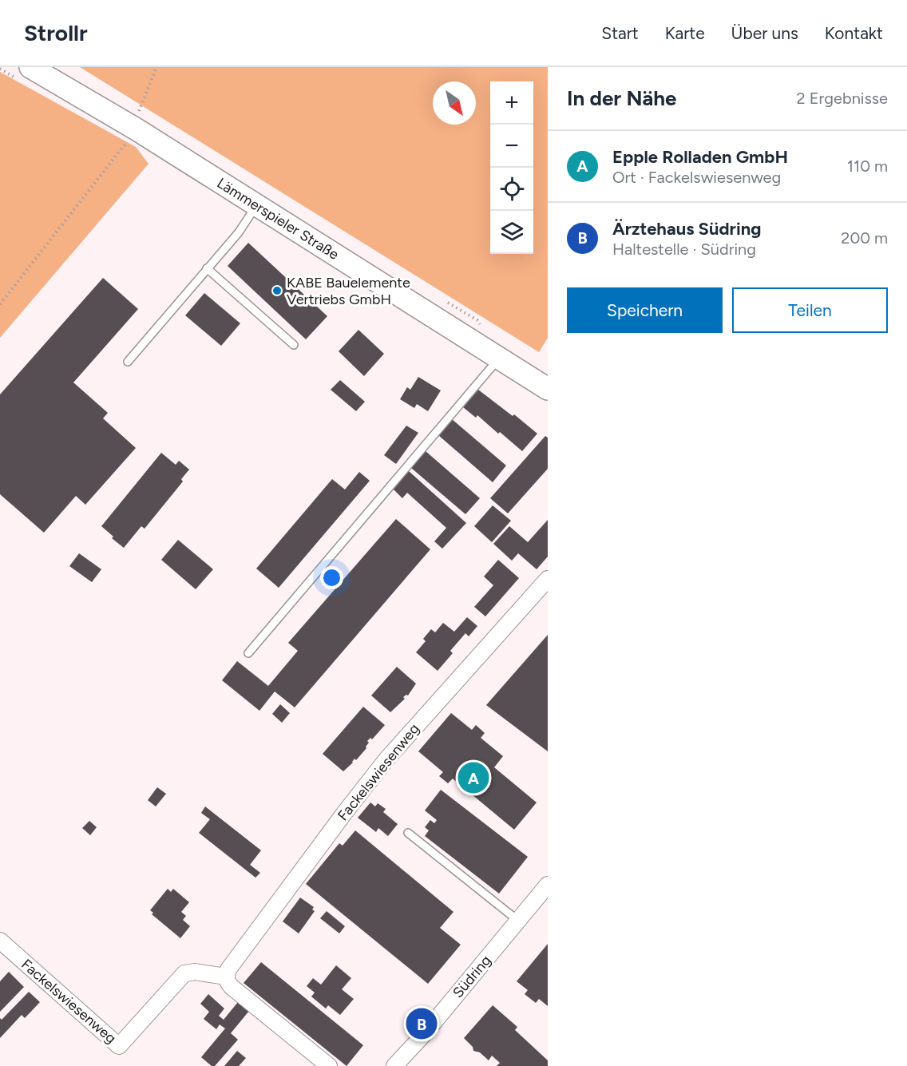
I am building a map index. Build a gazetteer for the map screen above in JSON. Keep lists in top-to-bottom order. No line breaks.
{"streets":{"main road":["Lämmerspieler Straße"],"street":["Fackelswiesenweg","Südring"]},"places":["KABE Bauelemente Vertriebs GmbH"],"north":"bottom right","page":{"header":"Strollr","nav":["Start","Karte","Über uns","Kontakt"],"heading":["In der Nähe","2 Ergebnisse"],"map_buttons":["+","−"],"list":[{"mark":"A","name":"Epple Rolladen GmbH","note":"Ort · Fackelswiesenweg","value":"110 m"},{"mark":"B","name":"Ärztehaus Südring","note":"Haltestelle · Südring","value":"200 m"}],"buttons":["Speichern","Teilen"],"pins":["A","B"]}}
